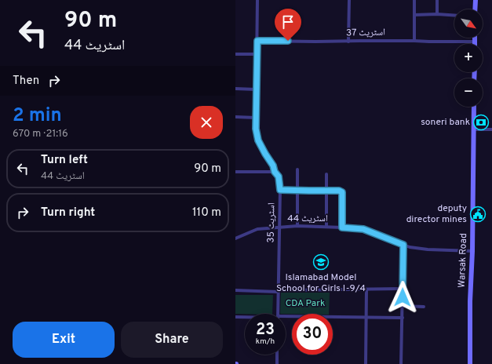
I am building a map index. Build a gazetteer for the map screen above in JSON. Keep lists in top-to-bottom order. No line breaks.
{"streets":{"street":["اسٹریٹ 37","اسٹریٹ 44","اسٹریٹ 35","Warsak Road"]},"crossings":[["اسٹریٹ 37","اسٹریٹ 35"],["اسٹریٹ 44","اسٹریٹ 35"],["اسٹریٹ 44","Warsak Road"]],"parks":["CDA Park"],"places":{"bank":["soneri bank"],"public building":["deputy director mines"],"school or university":["Islamabad Model School for Girls I-9/4"]},"north":"bottom right","page":{"turn":["90 m","اسٹریٹ 44"],"map_buttons":["+","−"],"then":"Then","heading":["2 min","670 m · 21:16"],"list":[{"name":"Turn left","note":"اسٹریٹ 44","value":"90 m"},{"name":"Turn right","value":"110 m"}],"speed":"23 km/h","limit":"30","buttons":["Exit","Share"]}}
